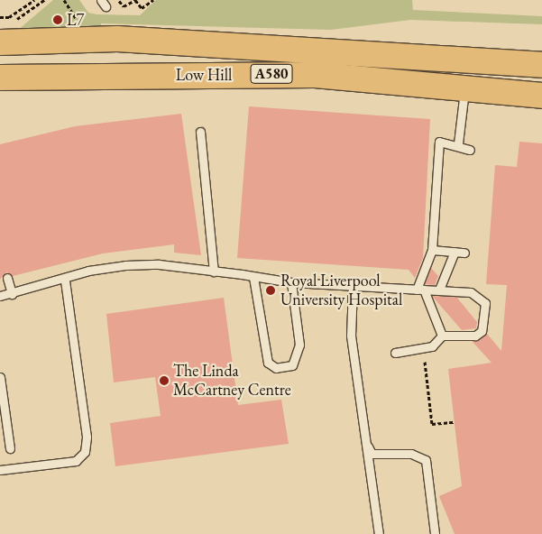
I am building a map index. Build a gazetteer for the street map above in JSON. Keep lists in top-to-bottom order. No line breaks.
{"streets":{"highway":["A580","Low Hill"]},"places":["L7","Royal Liverpool University Hospital","The Linda McCartney Centre"]}
